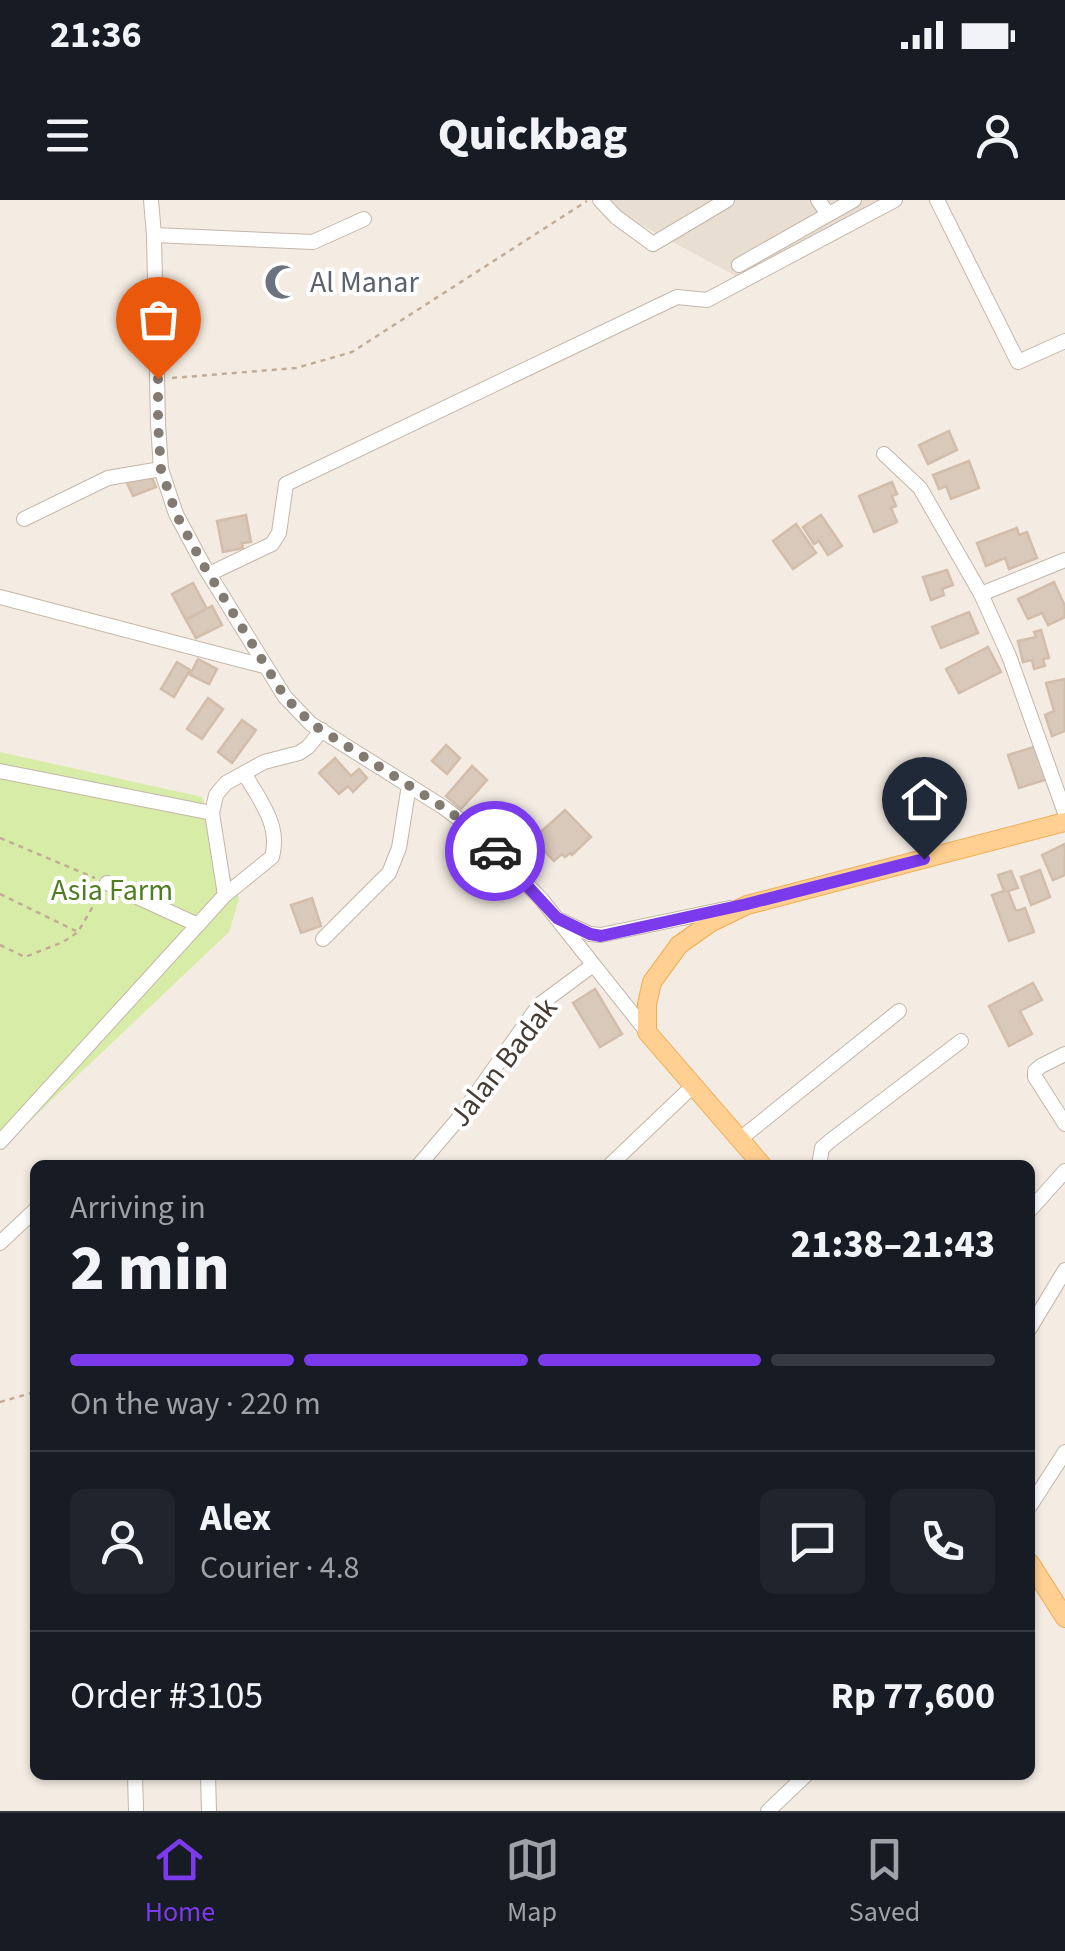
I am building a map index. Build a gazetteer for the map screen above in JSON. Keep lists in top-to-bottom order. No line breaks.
{"streets":{"street":["Jalan Badak"]},"parks":["Asia Farm"],"places":{"mosque":["Al Manar"]},"page":{"status":"21:36","header":"Quickbag","heading":["2 min","Arriving in","21:38–21:43"],"panel":["Alex","Courier · 4.8","Order #3105","Rp 77,600"],"bar":"On the way · 220 m","tabs":["Home","Map","Saved"]}}
